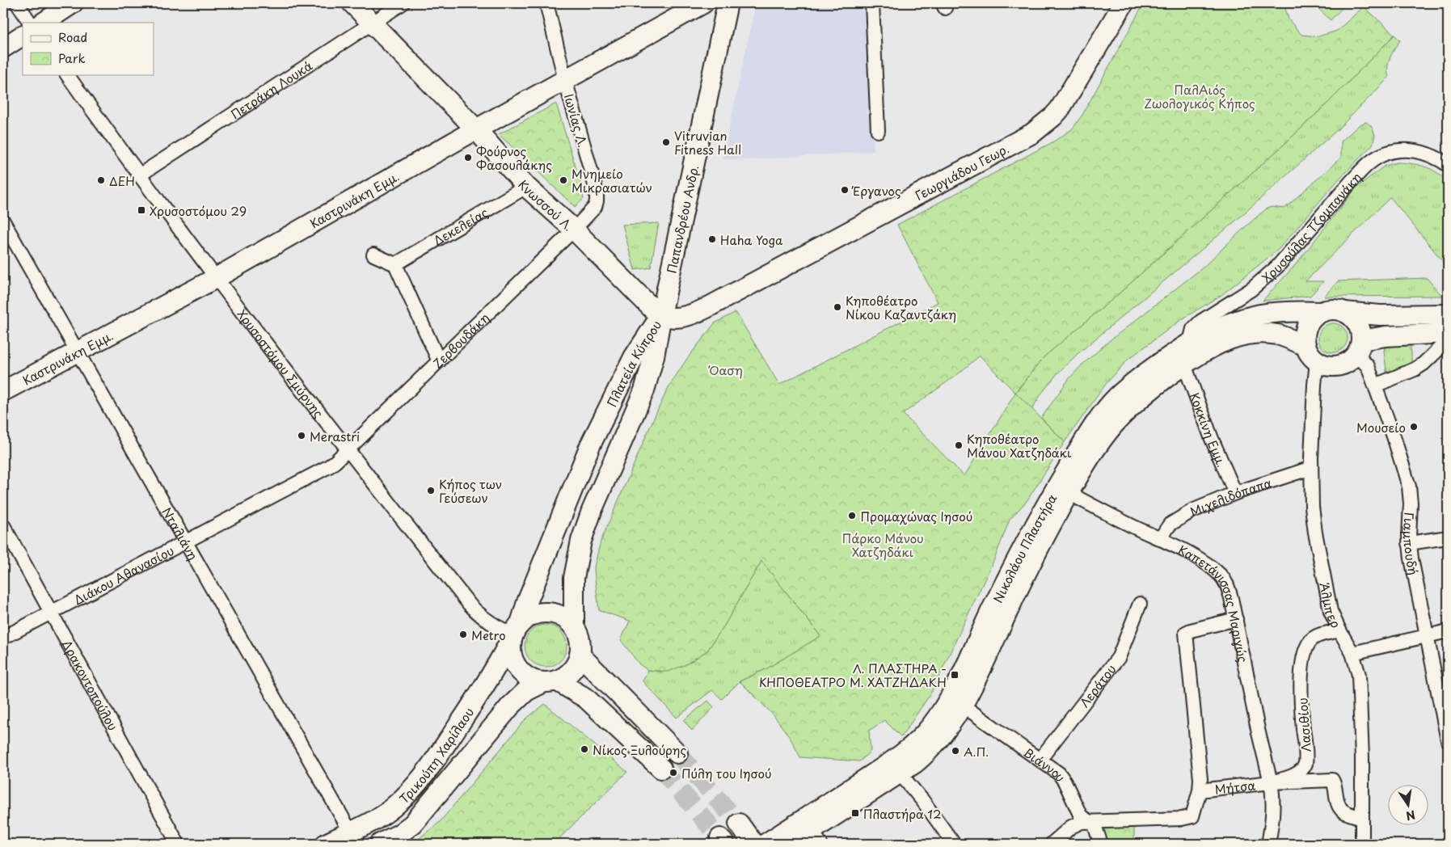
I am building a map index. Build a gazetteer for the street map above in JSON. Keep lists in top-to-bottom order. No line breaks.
{"streets":{"main road":["Γεωργιάδου Γεωρ.","Καστρινάκη Εμμ.","Κνωσσού Λ.","Παπανδρέου Ανδρ.","Πλατεία Κύπρου","Νικολάου Πλαστήρα","Τρικούπη Χαρίλαου"],"street":["Πετράκη Λουκά","Ιωνίας Λ.","Δεκελείας","Χρυσούλας Τζομπανάκη","Ζερβουδάκη","Χρυσοστόμου Σμύρνης","Κοκκίνη Εμμ.","Μιχελιδόπαπα","Νταλιάνη","Γιαμπουδή","Διάκου Αθανασίου","Άλμπερ","Καπετάνισσας Μαριγώς","Δρακοντοπούλου","Λεράτου","Λασιθίου","Βιάννου","Μήτσα"]},"crossings":[["Πετράκη Λουκά","Κνωσσού Λ."],["Πετράκη Λουκά","Χρυσοστόμου Σμύρνης"],["Ιωνίας Λ.","Καστρινάκη Εμμ."],["Ιωνίας Λ.","Κνωσσού Λ."],["Ιωνίας Λ.","Ζερβουδάκη"],["Γεωργιάδου Γεωρ.","Κνωσσού Λ."],["Γεωργιάδου Γεωρ.","Παπανδρέου Ανδρ."],["Γεωργιάδου Γεωρ.","Πλατεία Κύπρου"],["Καστρινάκη Εμμ.","Κνωσσού Λ."],["Καστρινάκη Εμμ.","Χρυσοστόμου Σμύρνης"],["Καστρινάκη Εμμ.","Νταλιάνη"],["Κνωσσού Λ.","Παπανδρέου Ανδρ."],["Κνωσσού Λ.","Δεκελείας"],["Κνωσσού Λ.","Ζερβουδάκη"],["Κνωσσού Λ.","Πλατεία Κύπρου"],["Παπανδρέου Ανδρ.","Πλατεία Κύπρου"],["Χρυσούλας Τζομπανάκη","Νικολάου Πλαστήρα"],["Ζερβουδάκη","Χρυσοστόμου Σμύρνης"],["Ζερβουδάκη","Διάκου Αθανασίου"],["Χρυσοστόμου Σμύρνης","Πλατεία Κύπρου"],["Χρυσοστόμου Σμύρνης","Διάκου Αθανασίου"],["Χρυσοστόμου Σμύρνης","Τρικούπη Χαρίλαου"],["Πλατεία Κύπρου","Τρικούπη Χαρίλαου"],["Κοκκίνη Εμμ.","Μιχελιδόπαπα"],["Κοκκίνη Εμμ.","Νικολάου Πλαστήρα"],["Μιχελιδόπαπα","Άλμπερ"],["Μιχελιδόπαπα","Καπετάνισσας Μαριγώς"],["Νταλιάνη","Διάκου Αθανασίου"],["Νταλιάνη","Τρικούπη Χαρίλαου"],["Γιαμπουδή","Νικολάου Πλαστήρα"],["Γιαμπουδή","Άλμπερ"],["Νικολάου Πλαστήρα","Άλμπερ"],["Νικολάου Πλαστήρα","Καπετάνισσας Μαριγώς"],["Νικολάου Πλαστήρα","Βιάννου"],["Διάκου Αθανασίου","Δρακοντοπούλου"],["Άλμπερ","Λασιθίου"],["Καπετάνισσας Μαριγώς","Λασιθίου"],["Καπετάνισσας Μαριγώς","Μήτσα"],["Λεράτου","Βιάννου"],["Λασιθίου","Μήτσα"]],"parks":["ΠαλΑιός Ζωολογικός Κήπος","Όαση","Πάρκο Μάνου Χατζηδάκι"],"places":{"other":["Vitruvian Fitness Hall","Φούρνος Φασουλάκης","ΔΕΗ","Μνημείο Μικρασιατών","Έργανος","Haha Yoga","Κηποθέατρο Νίκου Καζαντζάκη","Μουσείο","Merastri","Κηποθέατρο Μάνου Χατζηδάκι","Κήπος των Γεύσεων","Προμαχώνας Ιησού","Metro","Νίκος Ξυλούρης","Α.Π.","Πύλη του Ιησού"],"transit":["Χρυσοστόμου 29","Λ. ΠΛΑΣΤΗΡΑ - ΚΗΠΟΘΕΑΤΡΟ Μ. ΧΑΤΖΗΔΑΚΗ","Πλαστήρα 12"]},"legend":["Road","Park"],"north":"bottom"}
